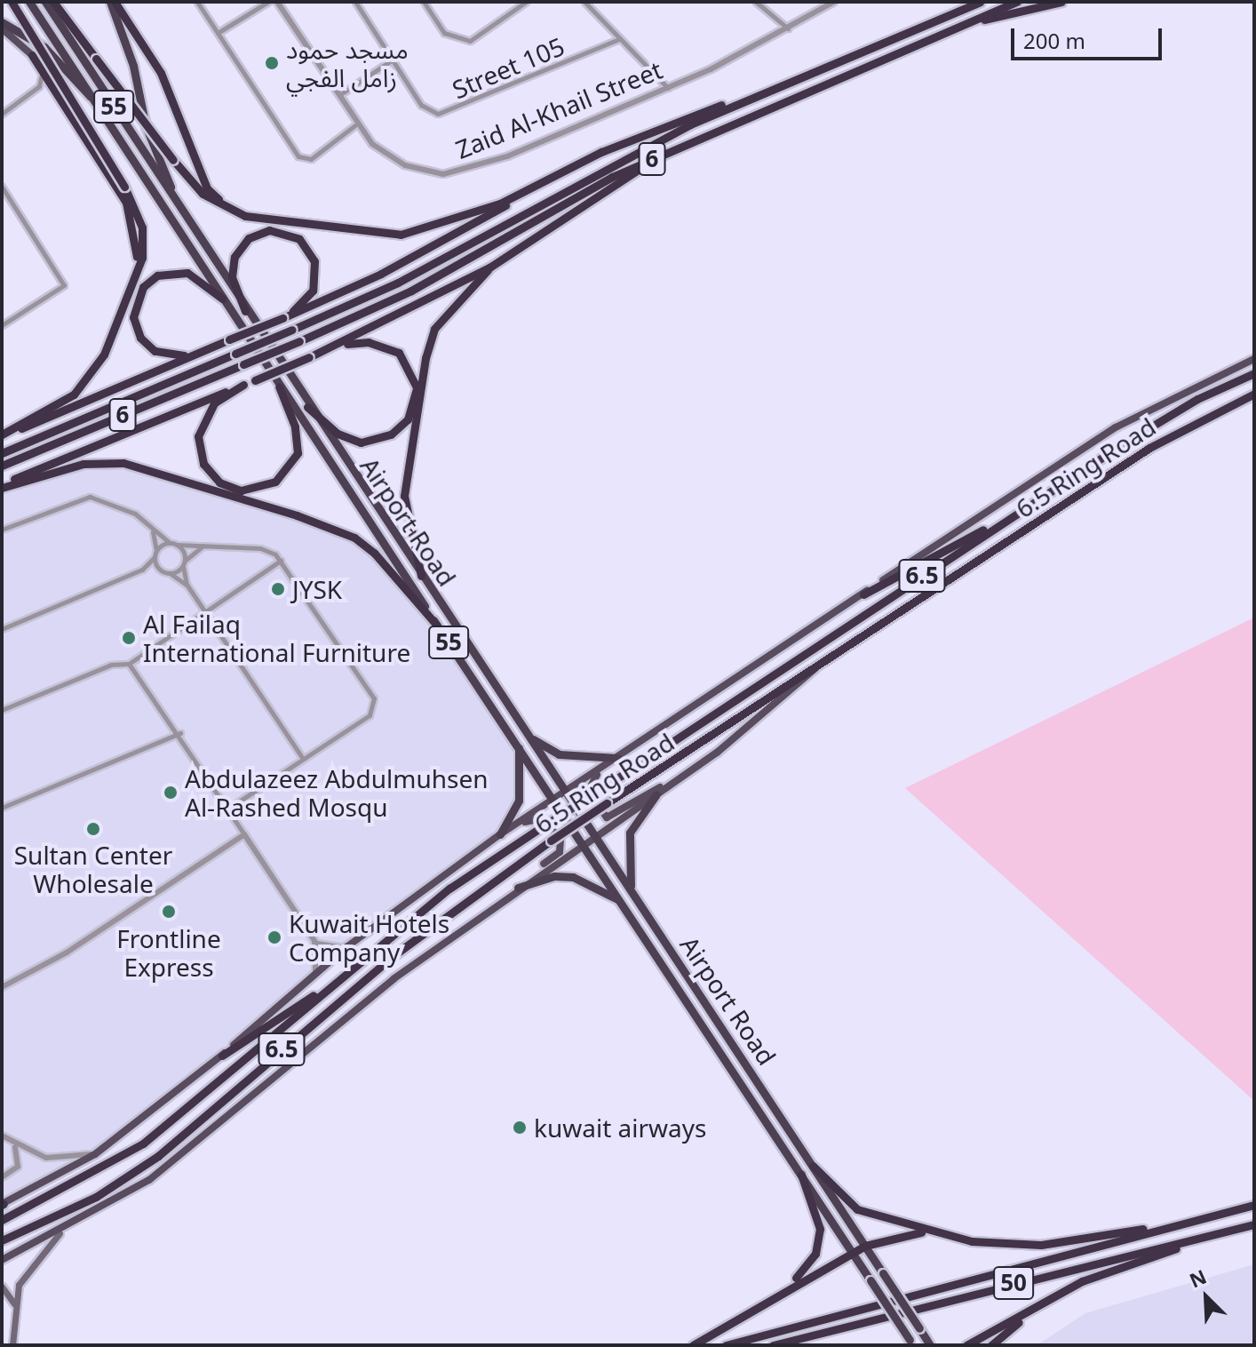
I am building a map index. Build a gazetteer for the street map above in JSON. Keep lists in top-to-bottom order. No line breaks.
{"streets":{"highway":["55","6","6.5 Ring Road","Airport Road","6.5","50"],"street":["Street 105","Zaid Al-Khail Street"]},"places":["مسجد حمود زامل الفجي","JYSK","Al Failaq International Furniture","Abdulazeez Abdulmuhsen Al-Rashed Mosqu","Sultan Center Wholesale","Frontline Express","Kuwait Hotels Company","kuwait airways"],"scale_bar":"200 m","north":"top left"}
